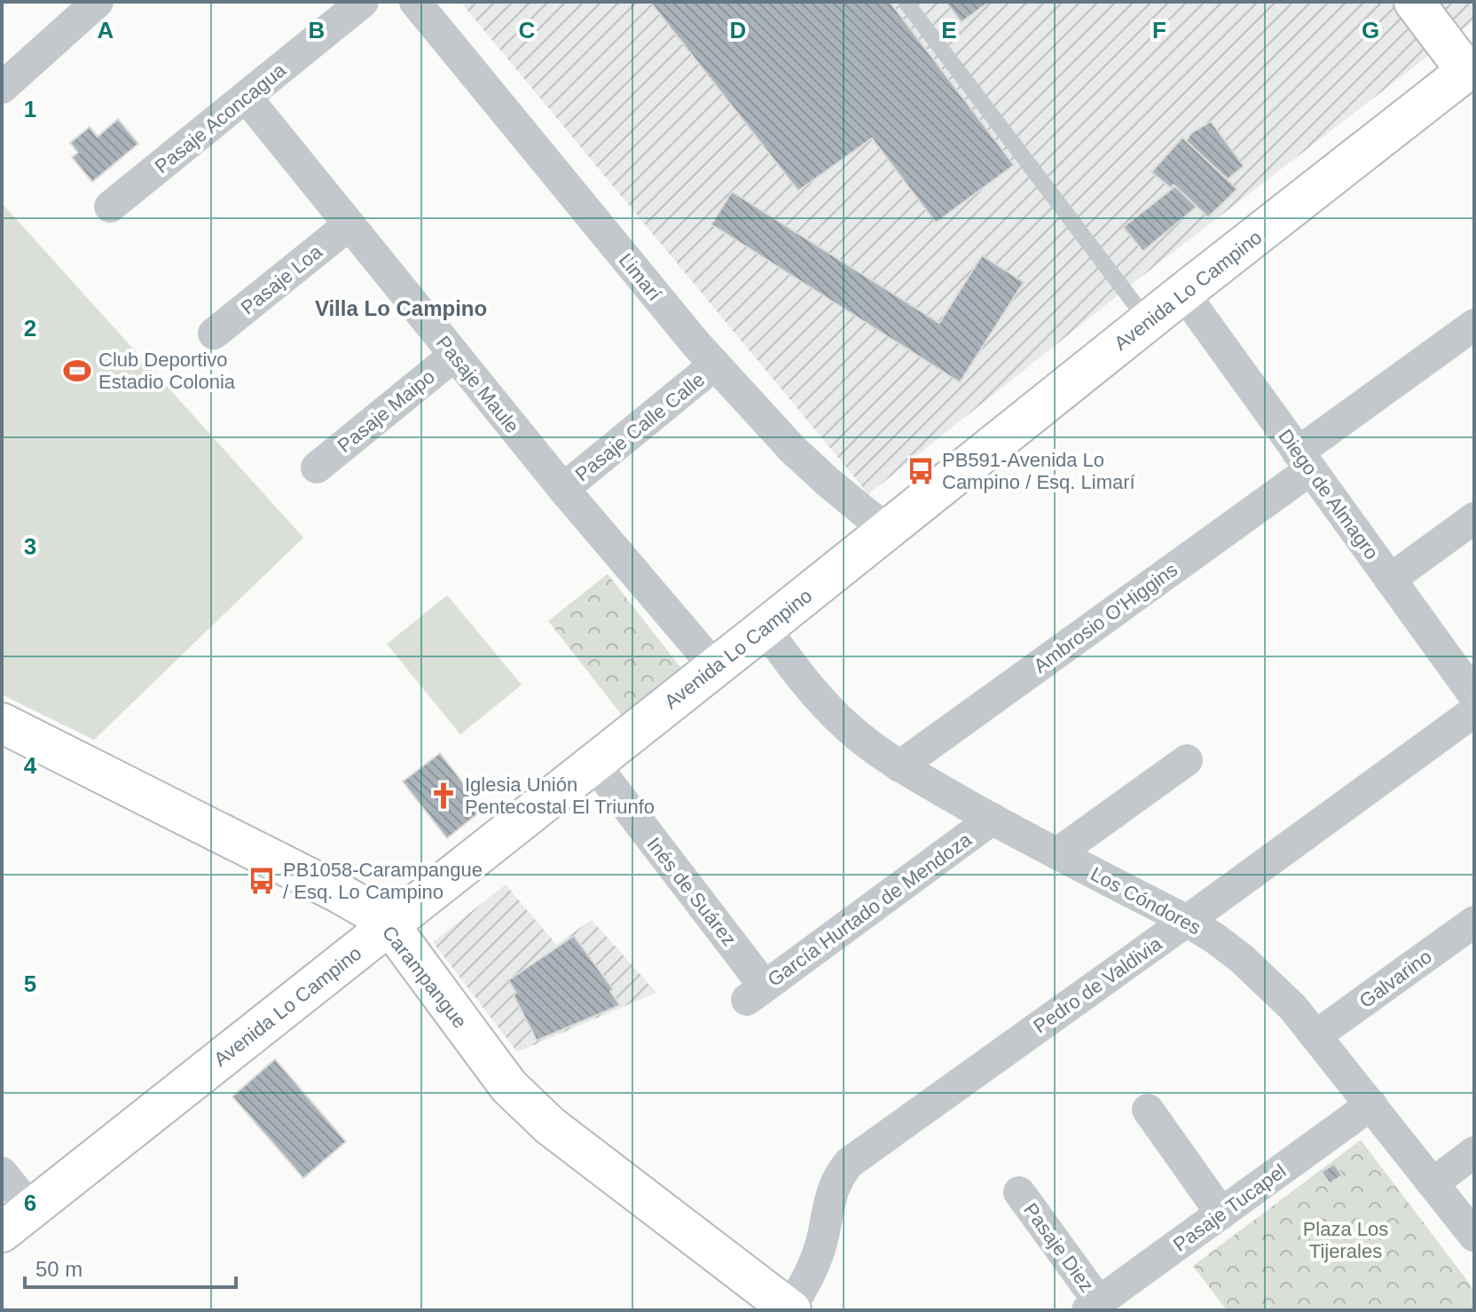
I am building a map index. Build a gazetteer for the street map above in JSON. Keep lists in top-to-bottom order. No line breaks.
{"streets":{"main road":["Avenida Lo Campino","Carampangue"],"street":["Pasaje Aconcagua","Limarí","Pasaje Loa","Pasaje Maule","Pasaje Maipo","Pasaje Calle Calle","Diego de Almagro","Ambrosio O'Higgins","Inés de Suárez","Los Cóndores","García Hurtado de Mendoza","Galvarino","Pedro de Valdivia","Pasaje Tucapel","Pasaje Diez"]},"crossings":[["Pasaje Aconcagua","Pasaje Maule"],["Limarí","Avenida Lo Campino"],["Limarí","Pasaje Calle Calle"],["Pasaje Loa","Pasaje Maule"],["Avenida Lo Campino","Pasaje Maule"],["Avenida Lo Campino","Diego de Almagro"],["Avenida Lo Campino","Inés de Suárez"],["Avenida Lo Campino","Los Cóndores"],["Avenida Lo Campino","Carampangue"],["Pasaje Maule","Pasaje Maipo"],["Pasaje Maule","Pasaje Calle Calle"],["Diego de Almagro","Ambrosio O'Higgins"],["Ambrosio O'Higgins","Los Cóndores"],["Inés de Suárez","García Hurtado de Mendoza"],["Los Cóndores","García Hurtado de Mendoza"],["Los Cóndores","Galvarino"],["Los Cóndores","Pedro de Valdivia"],["Los Cóndores","Pasaje Tucapel"],["Carampangue","Pedro de Valdivia"],["Pasaje Tucapel","Pasaje Diez"]],"districts":["Villa Lo Campino"],"parks":["Plaza Los Tijerales"],"places":{"sports":["Club Deportivo Estadio Colonia"],"bus stop":["PB591-Avenida Lo Campino / Esq. Limarí","PB1058-Carampangue / Esq. Lo Campino"],"church":["Iglesia Unión Pentecostal El Triunfo"]},"scale_bar":"50 m","grid":{"columns":["A","B","C","D","E","F","G"],"rows":["1","2","3","4","5","6"]}}
